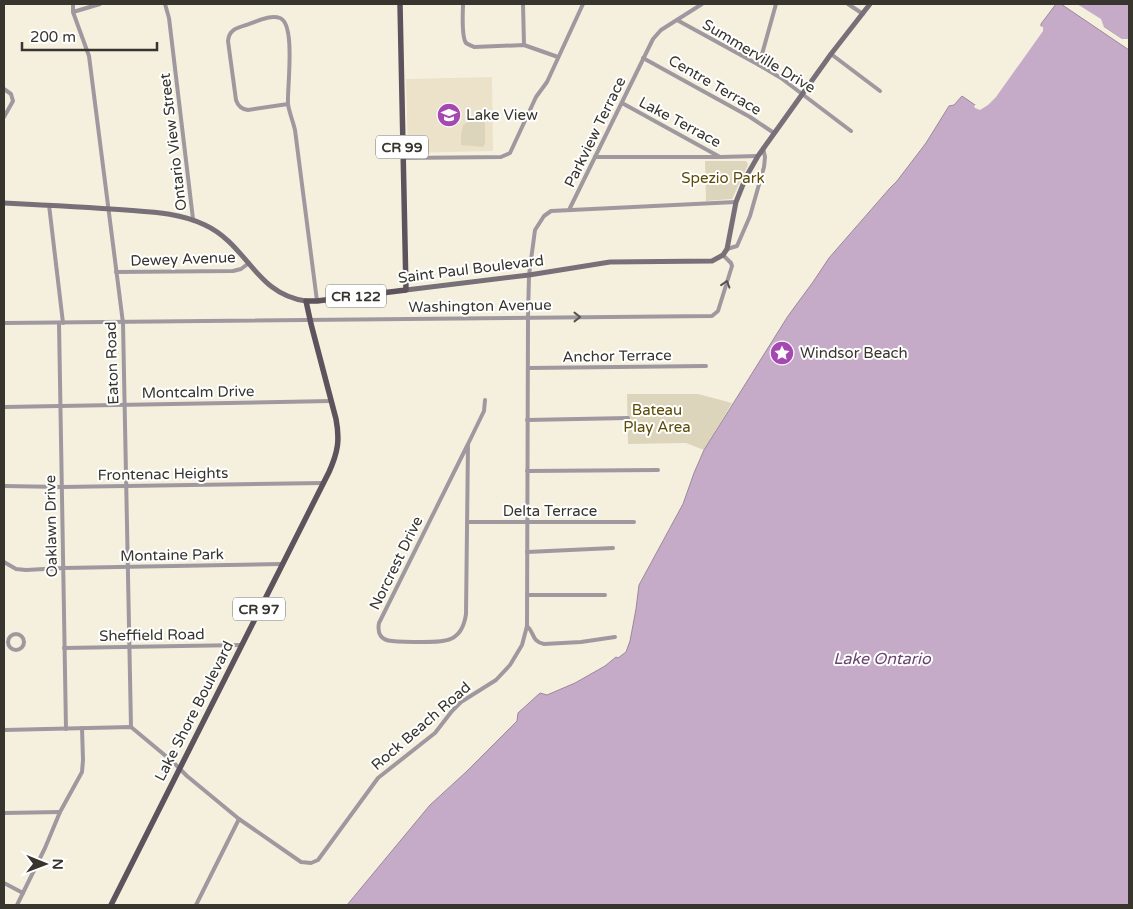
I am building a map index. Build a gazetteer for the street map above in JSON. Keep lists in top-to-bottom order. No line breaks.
{"streets":{"main road":["CR 99","Saint Paul Boulevard","CR 122","CR 97","Lake Shore Boulevard"],"street":["Summerville Drive","Centre Terrace","Lake Terrace","Parkview Terrace","Ontario View Street","Dewey Avenue","Washington Avenue","Anchor Terrace","Eaton Road","Montcalm Drive","Frontenac Heights","Delta Terrace","Oaklawn Drive","Montaine Park","Norcrest Drive","Sheffield Road","Rock Beach Road"]},"crossings":[["Summerville Drive","Parkview Terrace"],["Centre Terrace","Parkview Terrace"],["Lake Terrace","Parkview Terrace"],["Parkview Terrace","Saint Paul Boulevard"],["Parkview Terrace","Rock Beach Road"],["Ontario View Street","Saint Paul Boulevard"],["CR 99","Saint Paul Boulevard"],["Dewey Avenue","Saint Paul Boulevard"],["Dewey Avenue","Eaton Road"],["Saint Paul Boulevard","Washington Avenue"],["Saint Paul Boulevard","Eaton Road"],["Saint Paul Boulevard","Oaklawn Drive"],["Saint Paul Boulevard","Lake Shore Boulevard"],["Saint Paul Boulevard","Rock Beach Road"],["Washington Avenue","Eaton Road"],["Washington Avenue","Oaklawn Drive"],["Washington Avenue","Lake Shore Boulevard"],["Washington Avenue","Rock Beach Road"],["Anchor Terrace","Rock Beach Road"],["Eaton Road","Montcalm Drive"],["Eaton Road","Frontenac Heights"],["Eaton Road","Montaine Park"],["Eaton Road","Sheffield Road"],["Eaton Road","Rock Beach Road"],["Montcalm Drive","Oaklawn Drive"],["Montcalm Drive","Lake Shore Boulevard"],["Frontenac Heights","Oaklawn Drive"],["Frontenac Heights","Lake Shore Boulevard"],["Delta Terrace","Norcrest Drive"],["Delta Terrace","Rock Beach Road"],["Oaklawn Drive","Montaine Park"],["Oaklawn Drive","Sheffield Road"],["Montaine Park","Lake Shore Boulevard"],["Sheffield Road","Lake Shore Boulevard"],["Lake Shore Boulevard","Rock Beach Road"]],"water":["Lake Ontario"],"parks":["Spezio Park","Bateau Play Area"],"places":{"school or university":["Lake View"],"place":["Windsor Beach"]},"scale_bar":"200 m","north":"right"}
